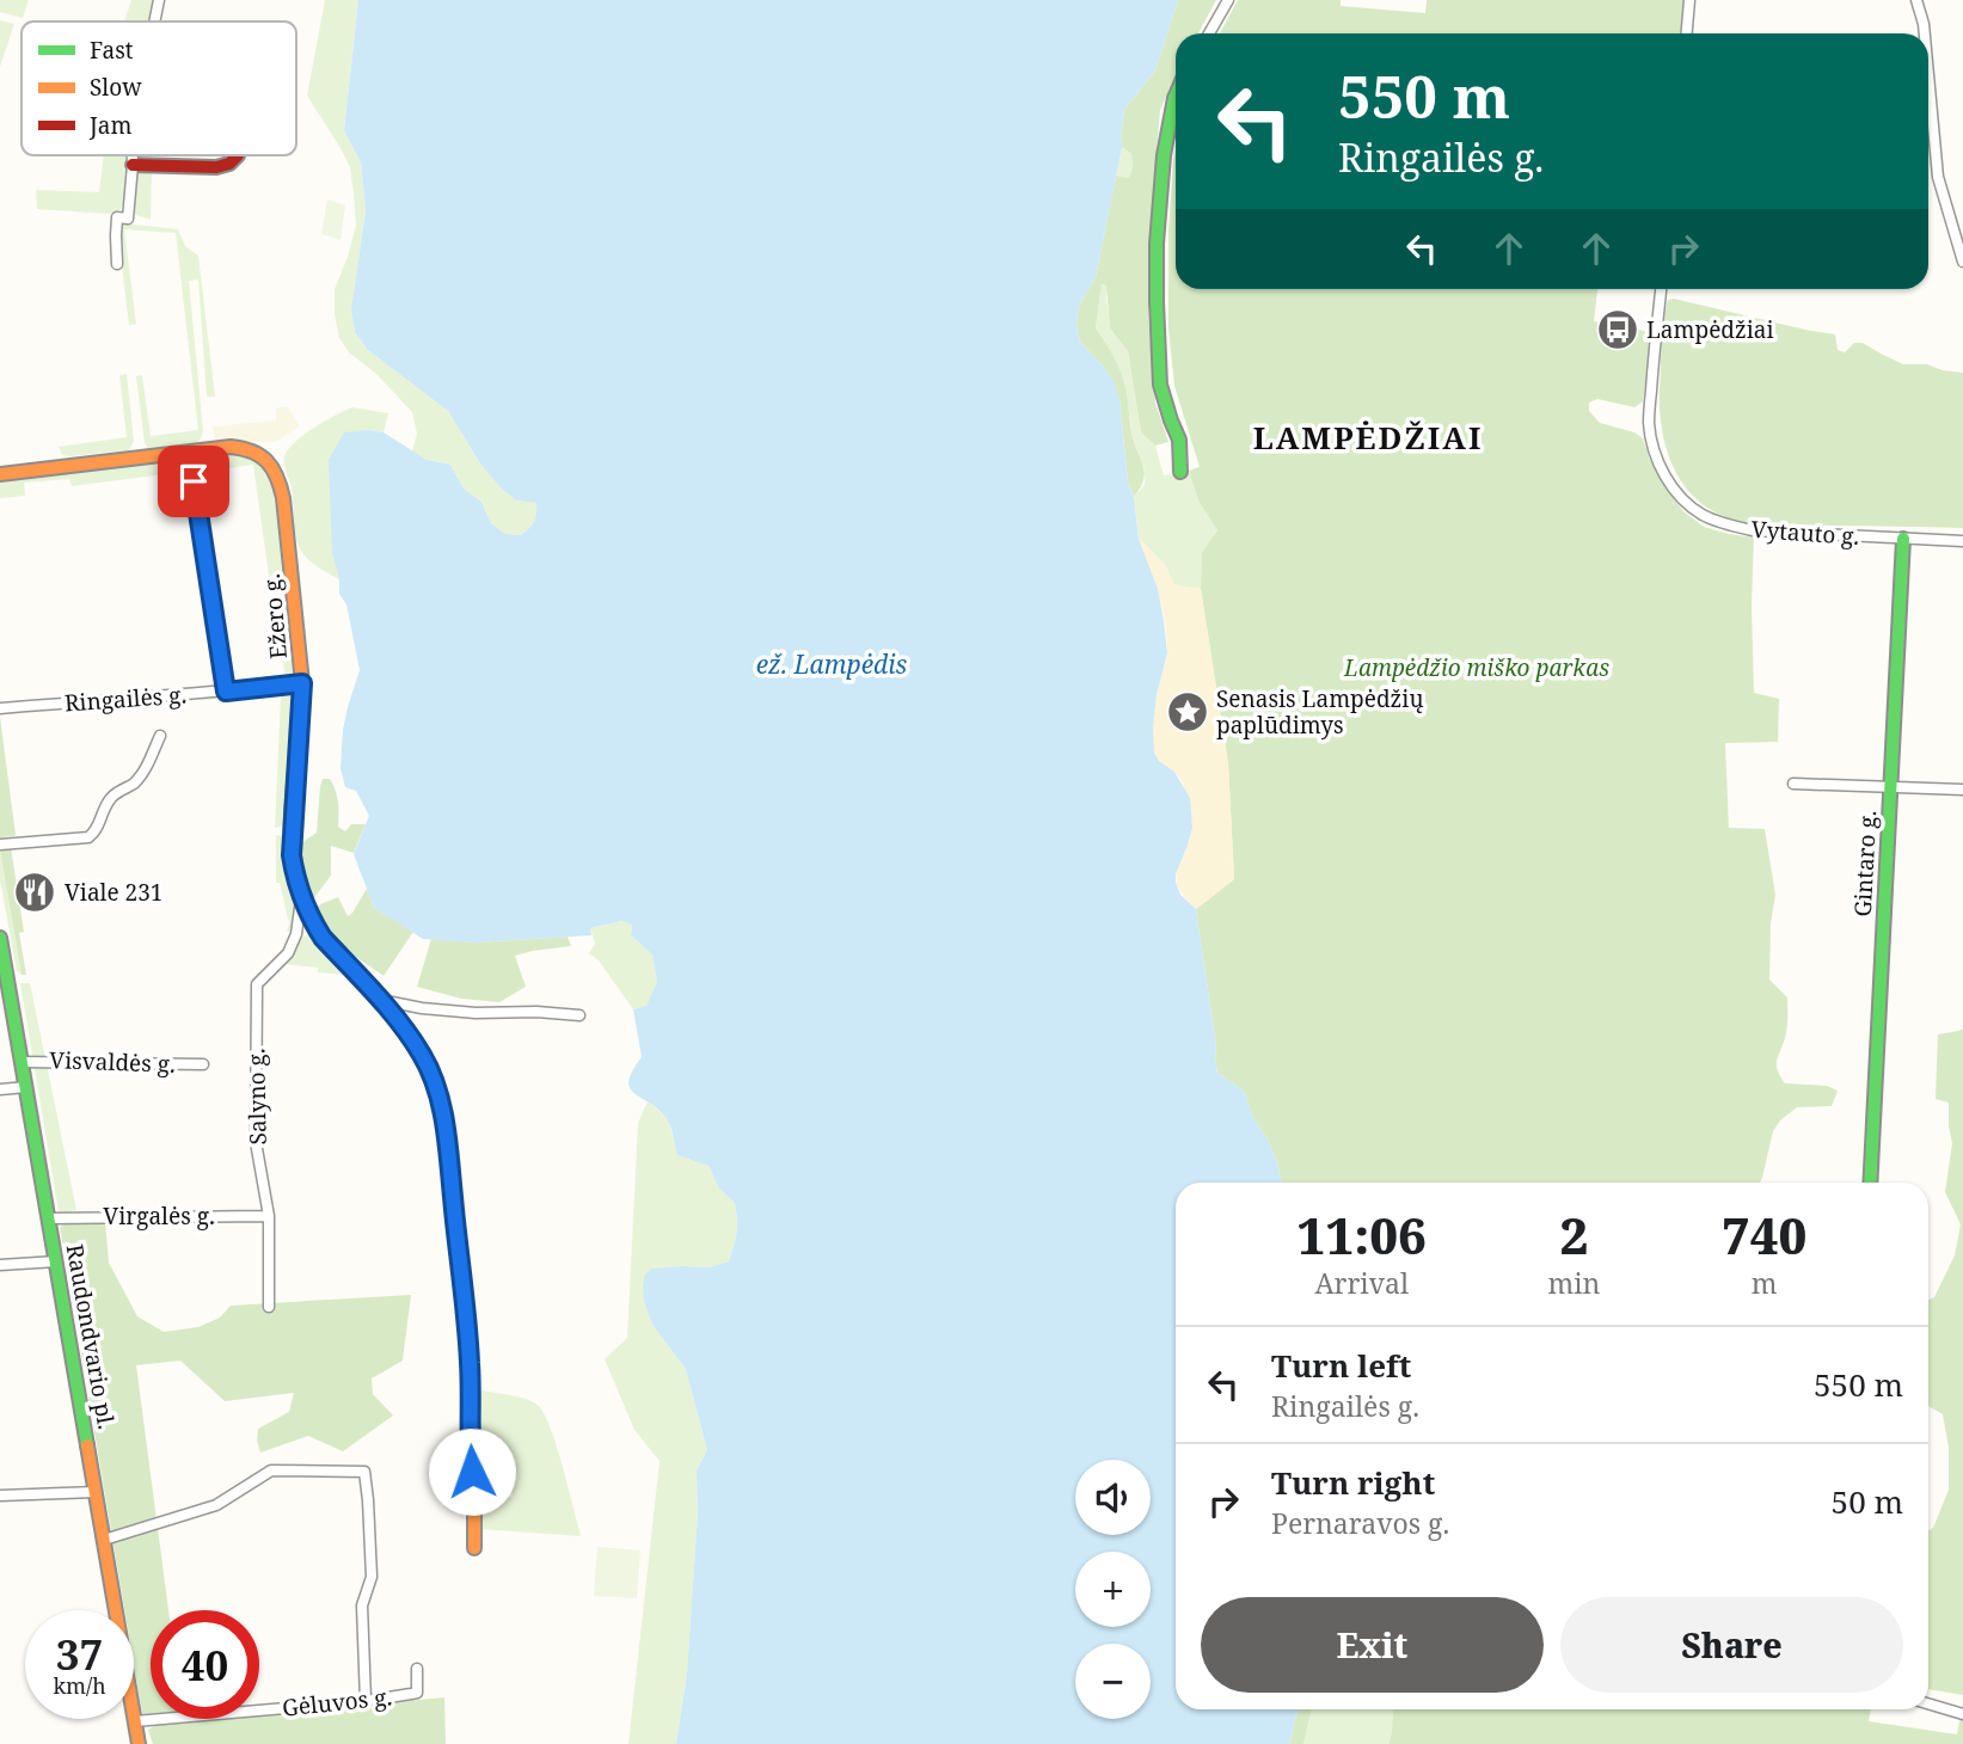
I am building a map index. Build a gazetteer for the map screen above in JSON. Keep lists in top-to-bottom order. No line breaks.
{"streets":{"street":["Vytauto g.","Ežero g.","Ringailės g.","Gintaro g.","Visvaldės g.","Salyno g.","Virgalės g.","Raudondvario pl.","Gėluvos g."]},"crossings":[["Vytauto g.","Gintaro g."],["Ežero g.","Ringailės g."],["Ežero g.","Salyno g."],["Visvaldės g.","Raudondvario pl."],["Salyno g.","Virgalės g."],["Virgalės g.","Raudondvario pl."],["Raudondvario pl.","Gėluvos g."]],"districts":["LAMPĖDŽIAI"],"water":["ež. Lampėdis"],"parks":["Lampėdžio miško parkas"],"places":{"bus stop":["Lampėdžiai"],"place":["Senasis Lampėdžių paplūdimys"],"restaurant":["Viale 231"]},"legend":["Fast","Slow","Jam"],"page":{"turn":["550 m","Ringailės g."],"eta":["11:06","Arrival","2","min","740","m"],"list":[{"name":"Turn left","note":"Ringailės g.","value":"550 m"},{"name":"Turn right","note":"Pernaravos g.","value":"50 m"}],"map_buttons":["+","−"],"buttons":["Exit","Share"],"speed":"37 km/h","limit":"40"}}
